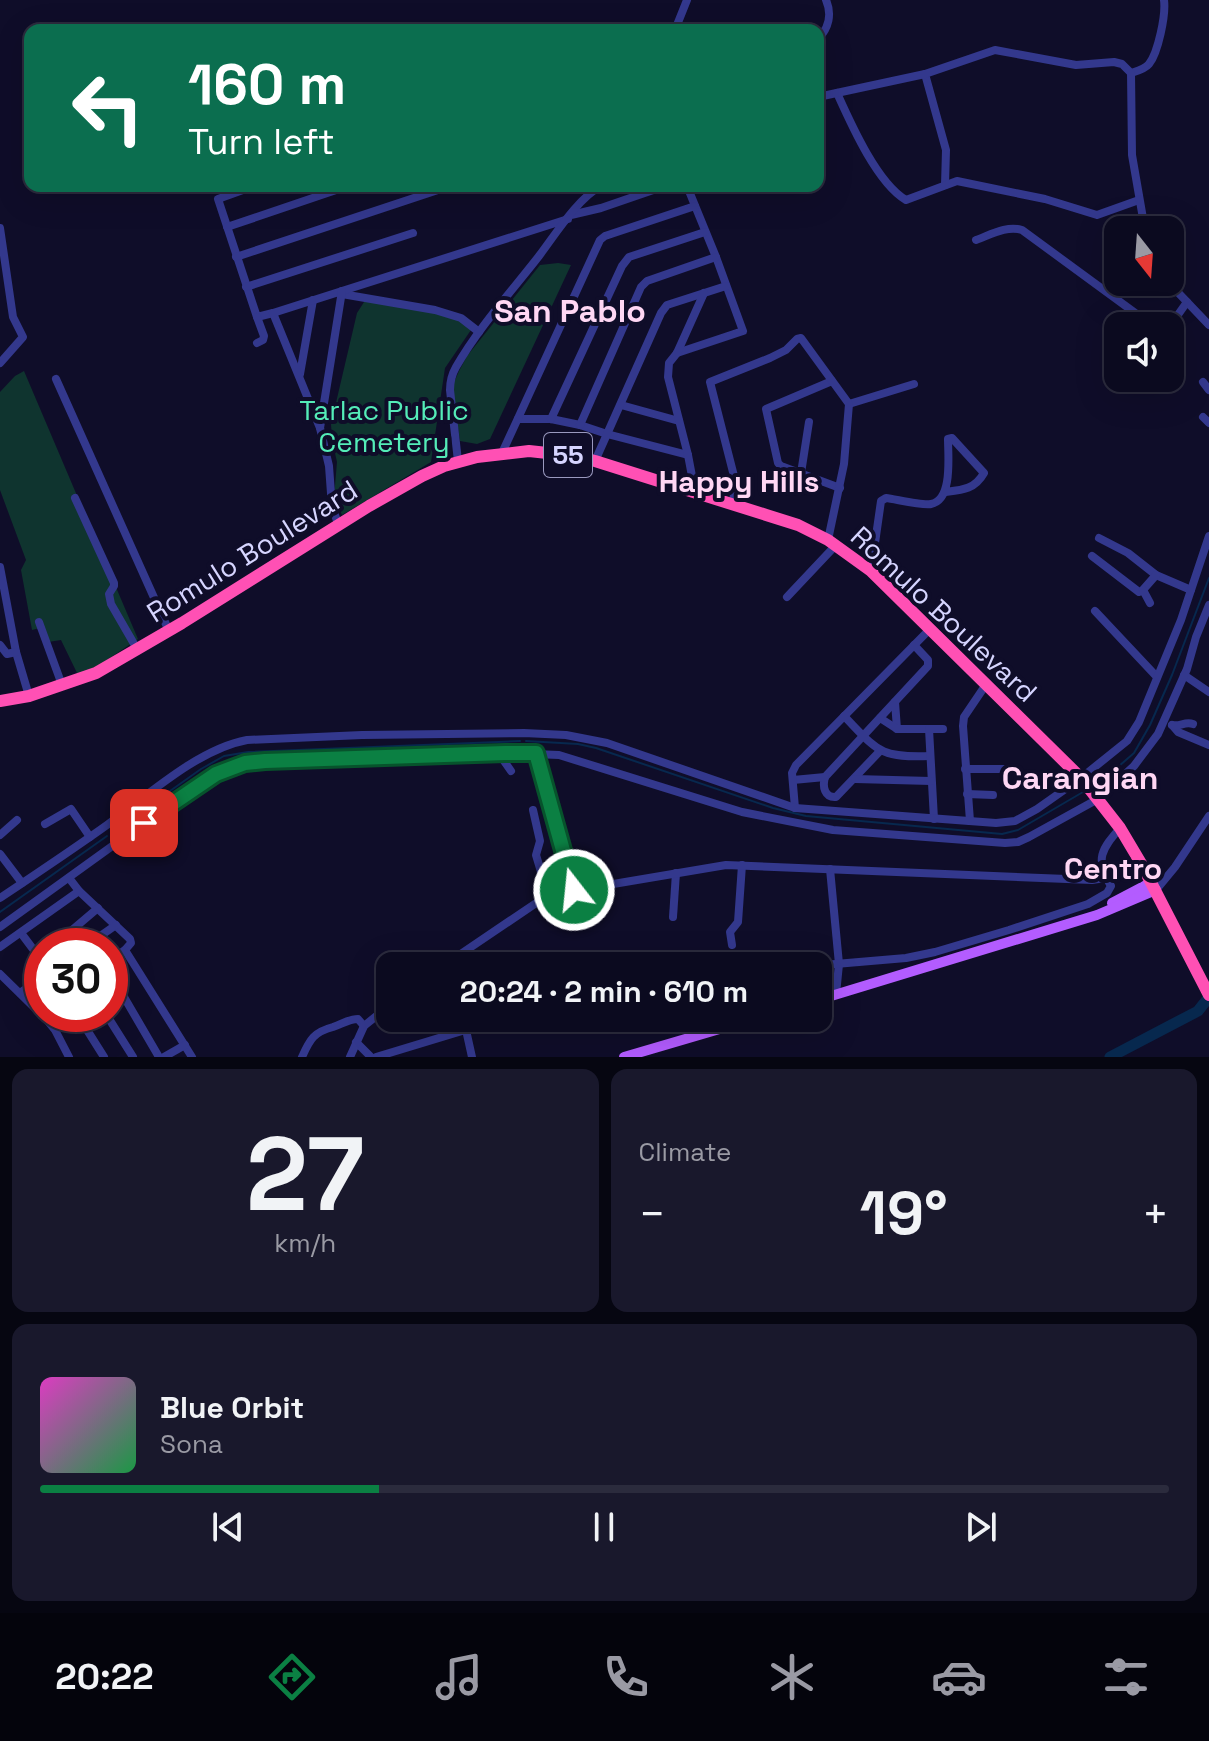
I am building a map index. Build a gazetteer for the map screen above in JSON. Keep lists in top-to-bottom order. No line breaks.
{"streets":{"highway":["55","Romulo Boulevard"]},"districts":["San Pablo","Happy Hills","Carangian","Centro"],"parks":["Tarlac Public Cemetery"],"north":"bottom","page":{"turn":["160 m","Turn left"],"limit":"30","trip":"20:24 · 2 min · 610 m","tile":[["27","km/h"],"Climate"],"heat":["−","19°","+"],"song":["Blue Orbit","Sona"],"tabs":"20:22"}}
